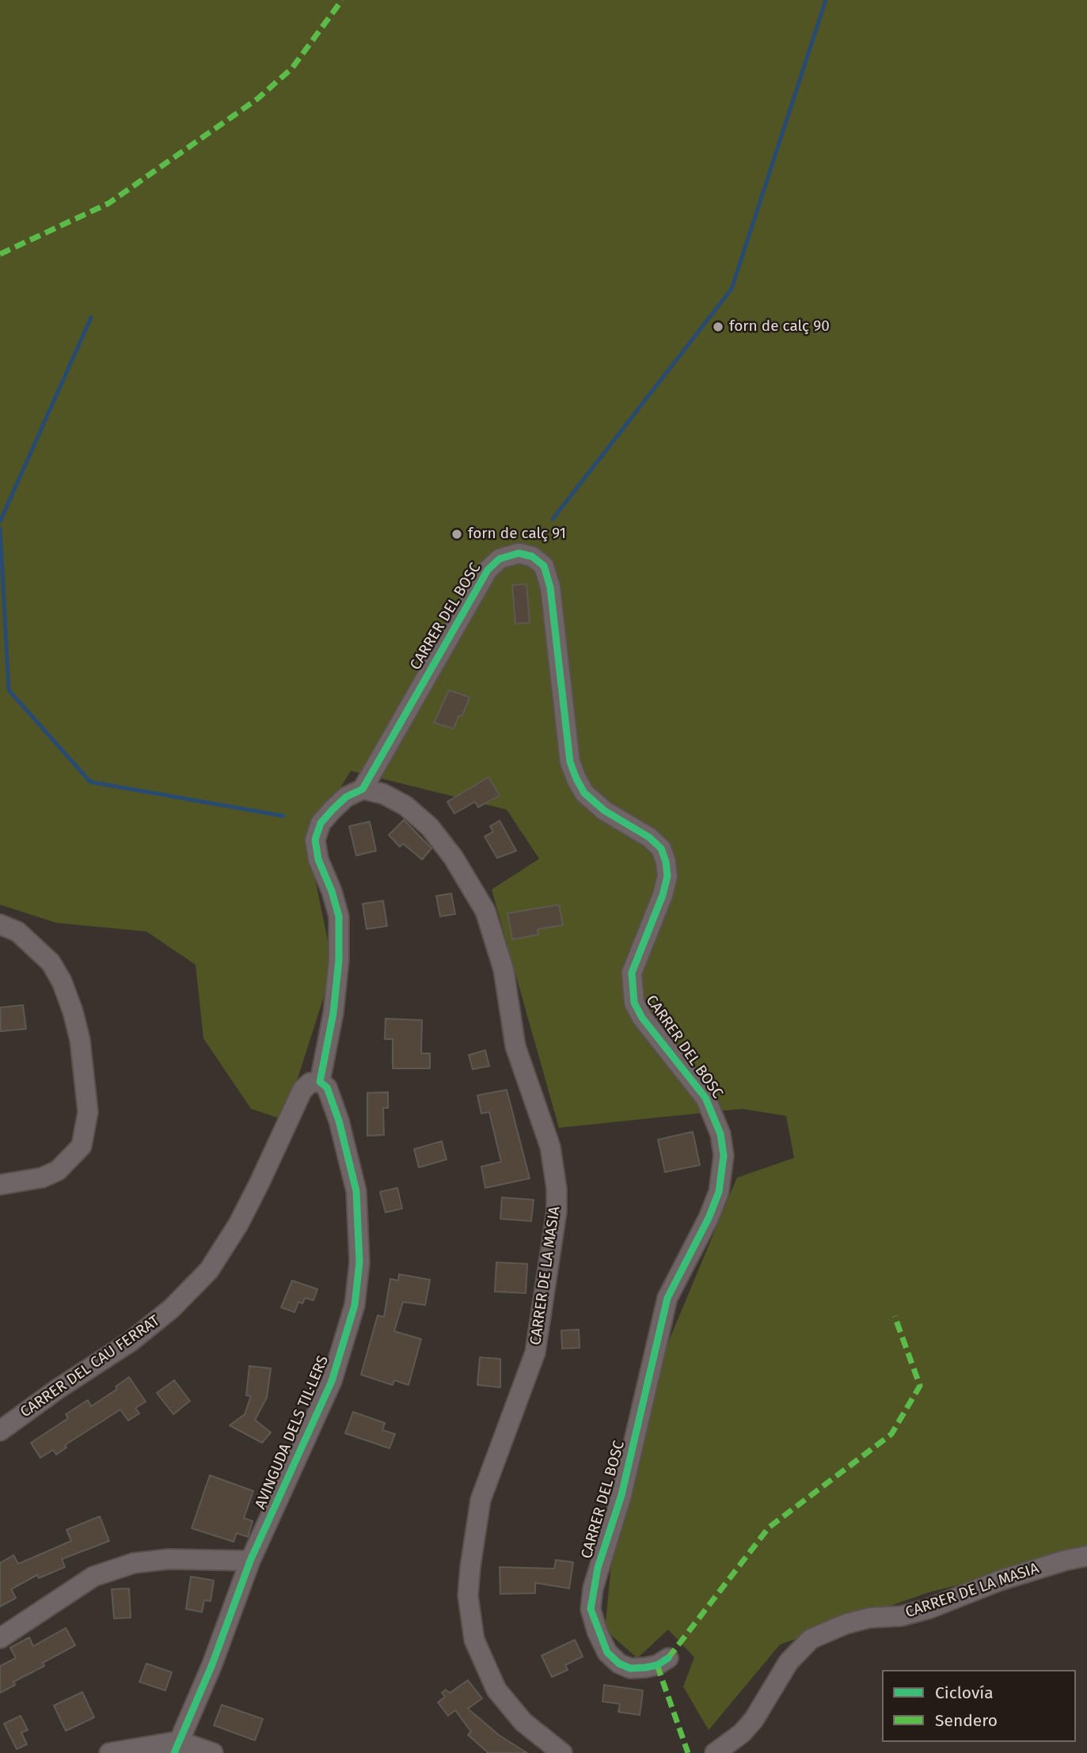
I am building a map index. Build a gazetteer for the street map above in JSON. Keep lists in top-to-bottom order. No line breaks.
{"streets":{"street":["CARRER DEL BOSC","CARRER DE LA MASIA","CARRER DEL CAU FERRAT","AVINGUDA DELS TIL·LERS"]},"crossings":[["CARRER DEL BOSC","CARRER DE LA MASIA"],["CARRER DEL CAU FERRAT","AVINGUDA DELS TIL·LERS"]],"places":["forn de calç 90","forn de calç 91"],"legend":["Ciclovía","Sendero"]}
